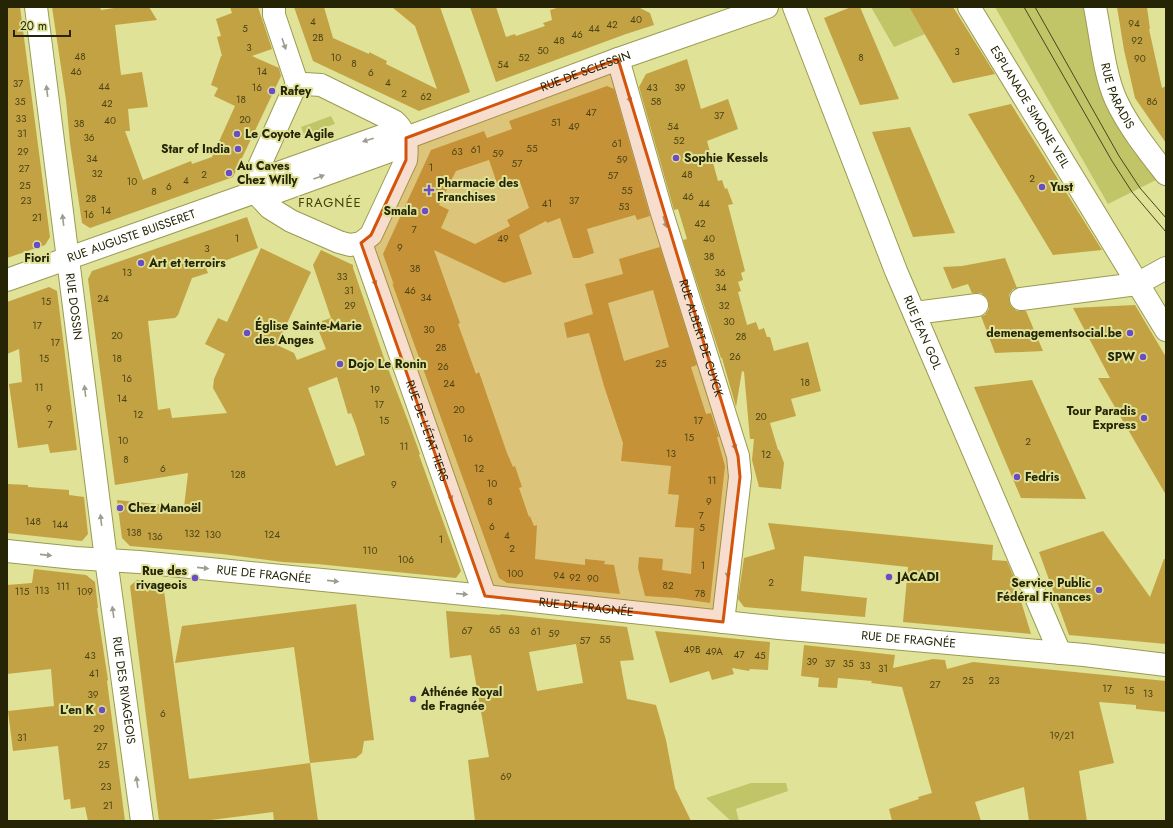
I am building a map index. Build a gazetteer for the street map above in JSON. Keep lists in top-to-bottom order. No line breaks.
{"streets":{"street":["RUE DE SCLESSIN","RUE PARADIS","ESPLANADE SIMONE VEIL","RUE AUGUSTE BUISSERET","RUE DOSSIN","RUE JEAN GOL","RUE ALBERT DE CUYCK","RUE DE L'ÉTAT TIERS","RUE DE FRAGNÉE","RUE DES RIVAGEOIS"]},"crossings":[["RUE DE SCLESSIN","RUE AUGUSTE BUISSERET"],["RUE DE SCLESSIN","RUE ALBERT DE CUYCK"],["RUE AUGUSTE BUISSERET","RUE DOSSIN"],["RUE DOSSIN","RUE DE FRAGNÉE"],["RUE DOSSIN","RUE DES RIVAGEOIS"],["RUE JEAN GOL","RUE DE FRAGNÉE"],["RUE ALBERT DE CUYCK","RUE DE FRAGNÉE"],["RUE DE L'ÉTAT TIERS","RUE DE FRAGNÉE"],["RUE DE FRAGNÉE","RUE DES RIVAGEOIS"]],"one_way":["RUE DOSSIN","RUE ALBERT DE CUYCK","RUE DE L'ÉTAT TIERS","RUE DE FRAGNÉE","RUE DES RIVAGEOIS"],"districts":["FRAGNÉE"],"places":{"other":["Rafey","Le Coyote Agile","Star of India","Sophie Kessels","Au Caves Chez Willy","Yust","Smala","Fiori","Art et terroirs","Église Sainte-Marie des Anges","demenagementsocial.be","SPW","Dojo Le Ronin","Tour Paradis Express","Fedris","Chez Manoël","JACADI","Rue des rivageois","Service Public Fédéral Finances","Athénée Royal de Fragnée","L'en K"],"health":["Pharmacie des Franchises"]},"house_numbers":["40","4","94","42","5","44","46","2B","48","92","3","50","3","48","10","52","8","90","8","54","46","14","6","4","37","44","16","43","39","2","62","18","35","58","86","42","47","37","33","20","40","51","38","49","54","31","36","52","61","55","61","29","63","59","34","59","57","1","27","32","2","48","57","2","4","10","25","6","55","8","46","28","23","37","41","44","53","14","16","21","42","7","1","49","40","9","3","38","38","13","36","33","34","31","46","34","24","15","29","32","30","17","30","20","28","17","28","26","15","18","25","26","16","18","24","11","19","14","17","9","20","12","20","15","17","7","15","16","10","2","11","13","12","8","6","12","128","11","10","9","8","9","7","148","144","6","5","138","132","130","124","4","136","1","2","110","106","1","100","94","92","90","2","82","111","113","115","109","78","65","67","63","61","59","55","57","49B","49A","47","43","45","39","37","35","33","31","41","25","23","27","17","15","13","39","6","29","19/21","31","27","25","69","23","21"],"scale_bar":"20 m"}
